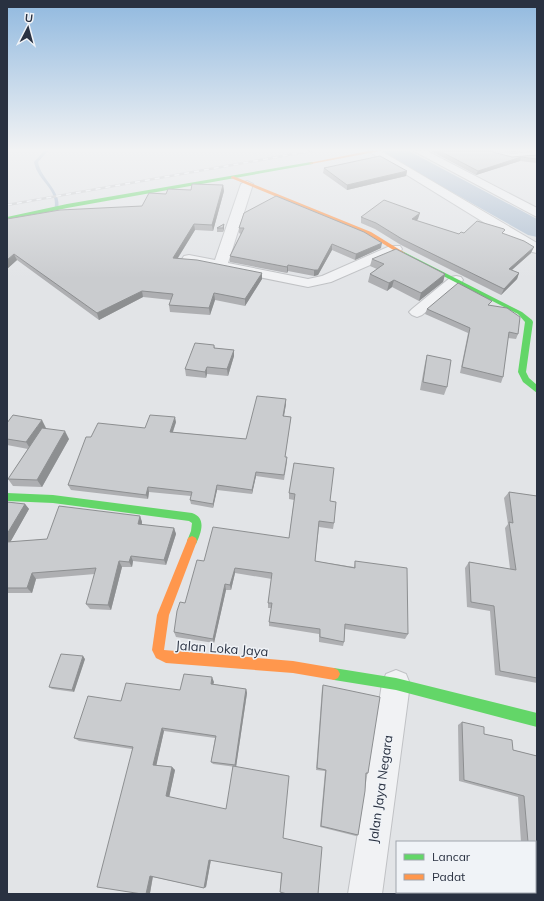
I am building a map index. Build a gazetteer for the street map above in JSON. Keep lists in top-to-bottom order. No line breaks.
{"streets":{"street":["Jalan Loka Jaya","Jalan Jaya Negara"]},"crossings":[["Jalan Loka Jaya","Jalan Jaya Negara"]],"legend":["Lancar","Padat"],"north":"top"}
